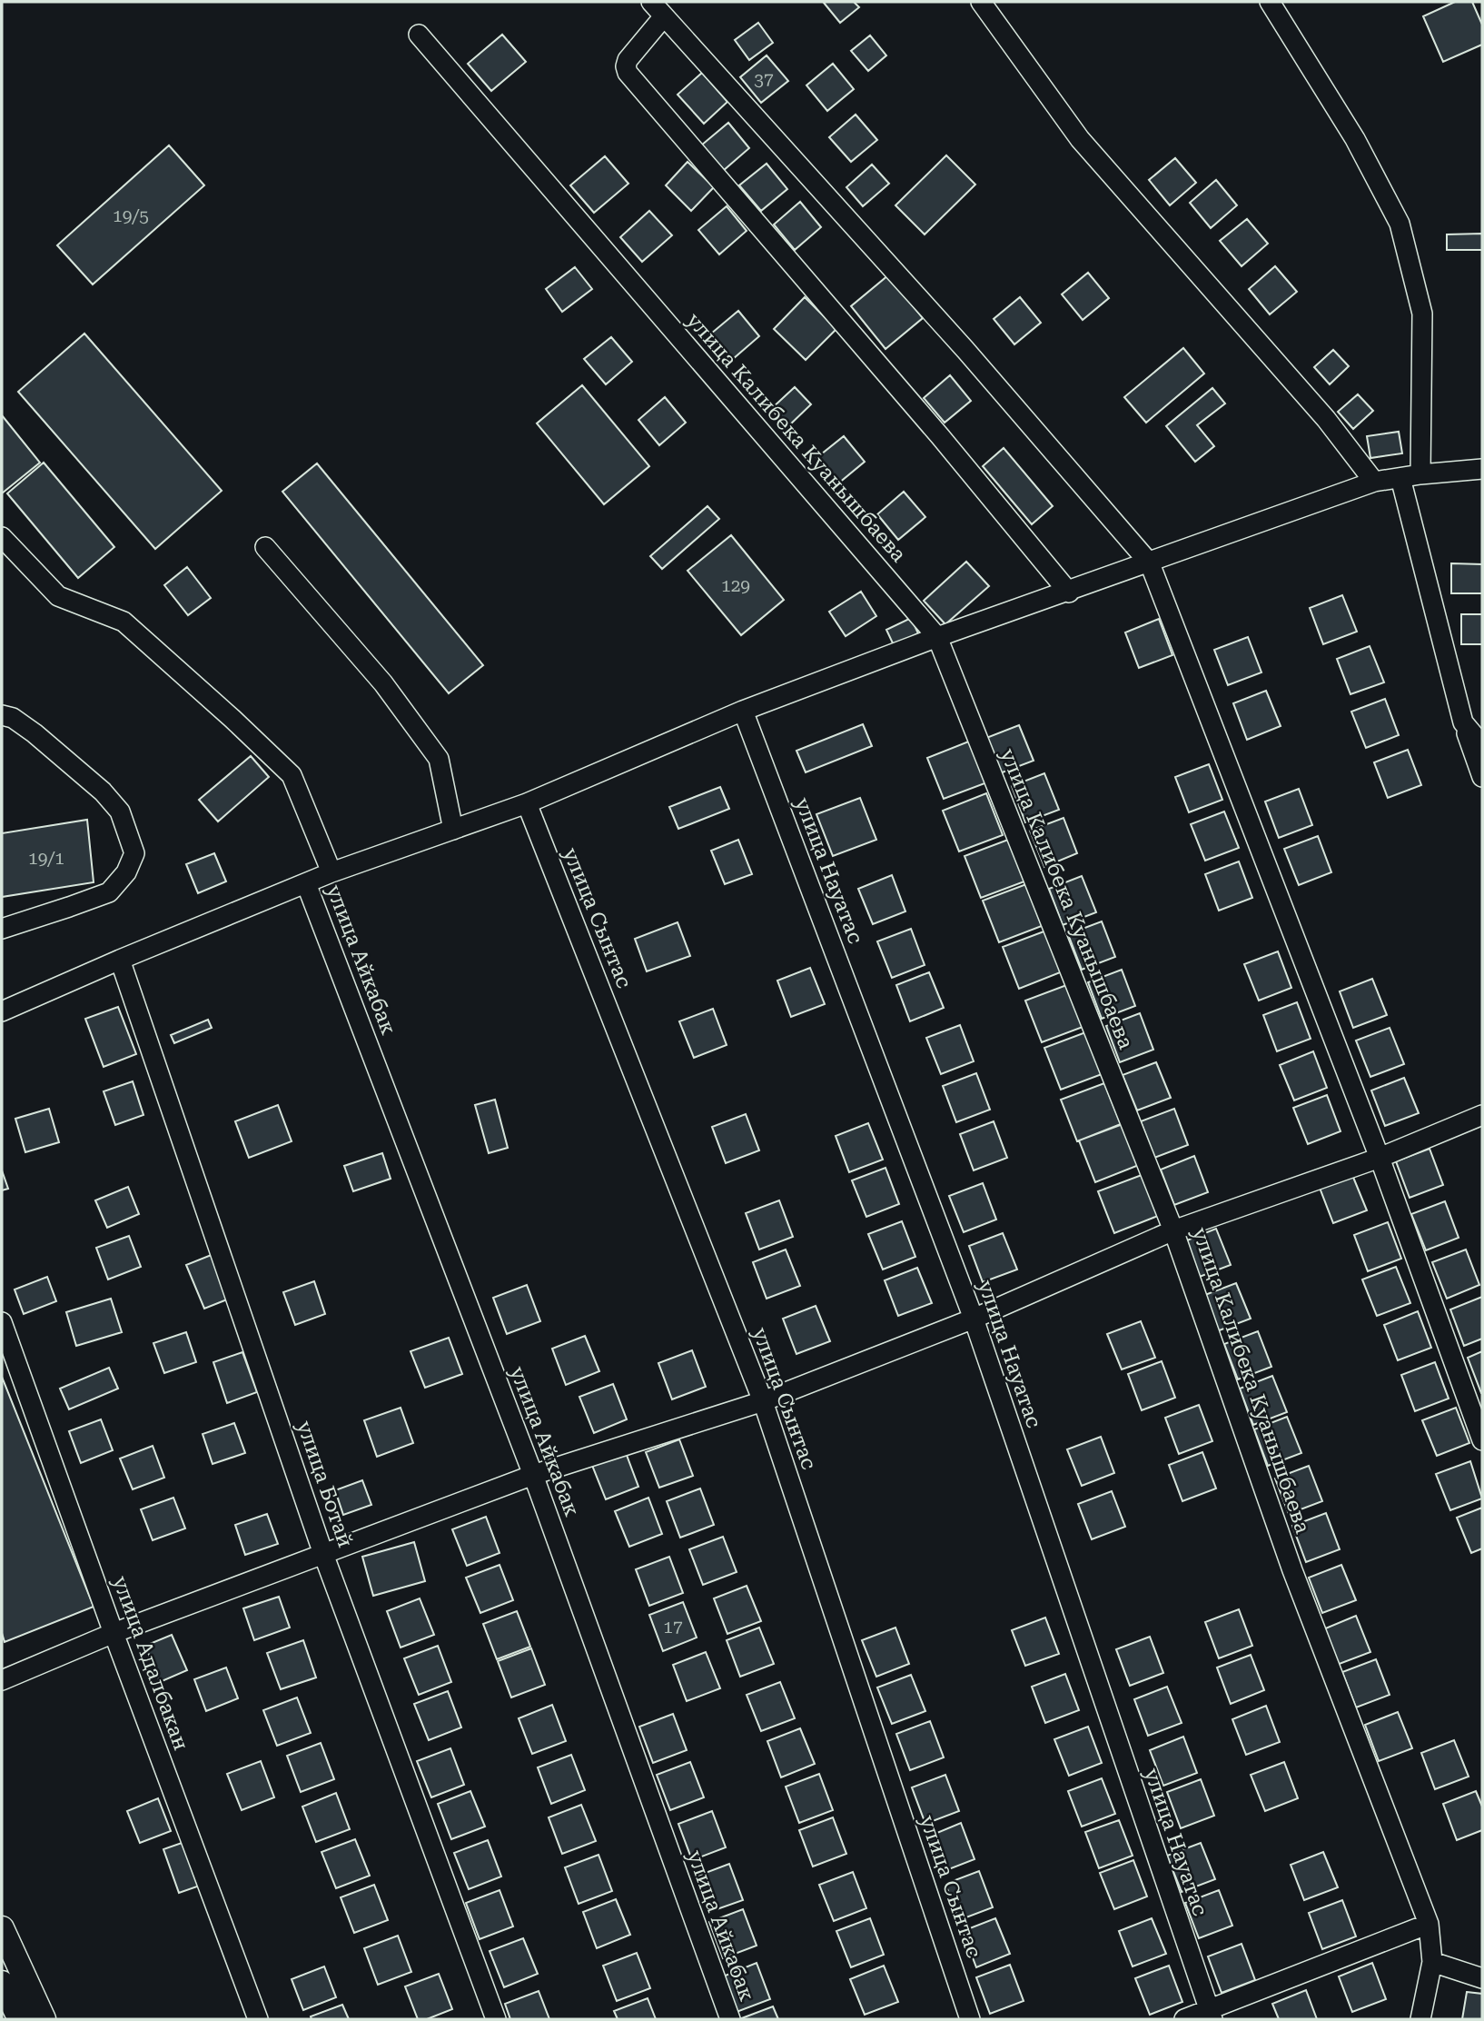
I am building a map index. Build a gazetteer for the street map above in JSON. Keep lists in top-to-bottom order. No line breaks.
{"streets":{"street":["улица Калибека Куанышбаева","улица Науатас","улица Сынтас","улица Айкабак","улица Ботай","улица Адалбакан"]},"house_numbers":["37","19/5","129","19/1","17"]}
